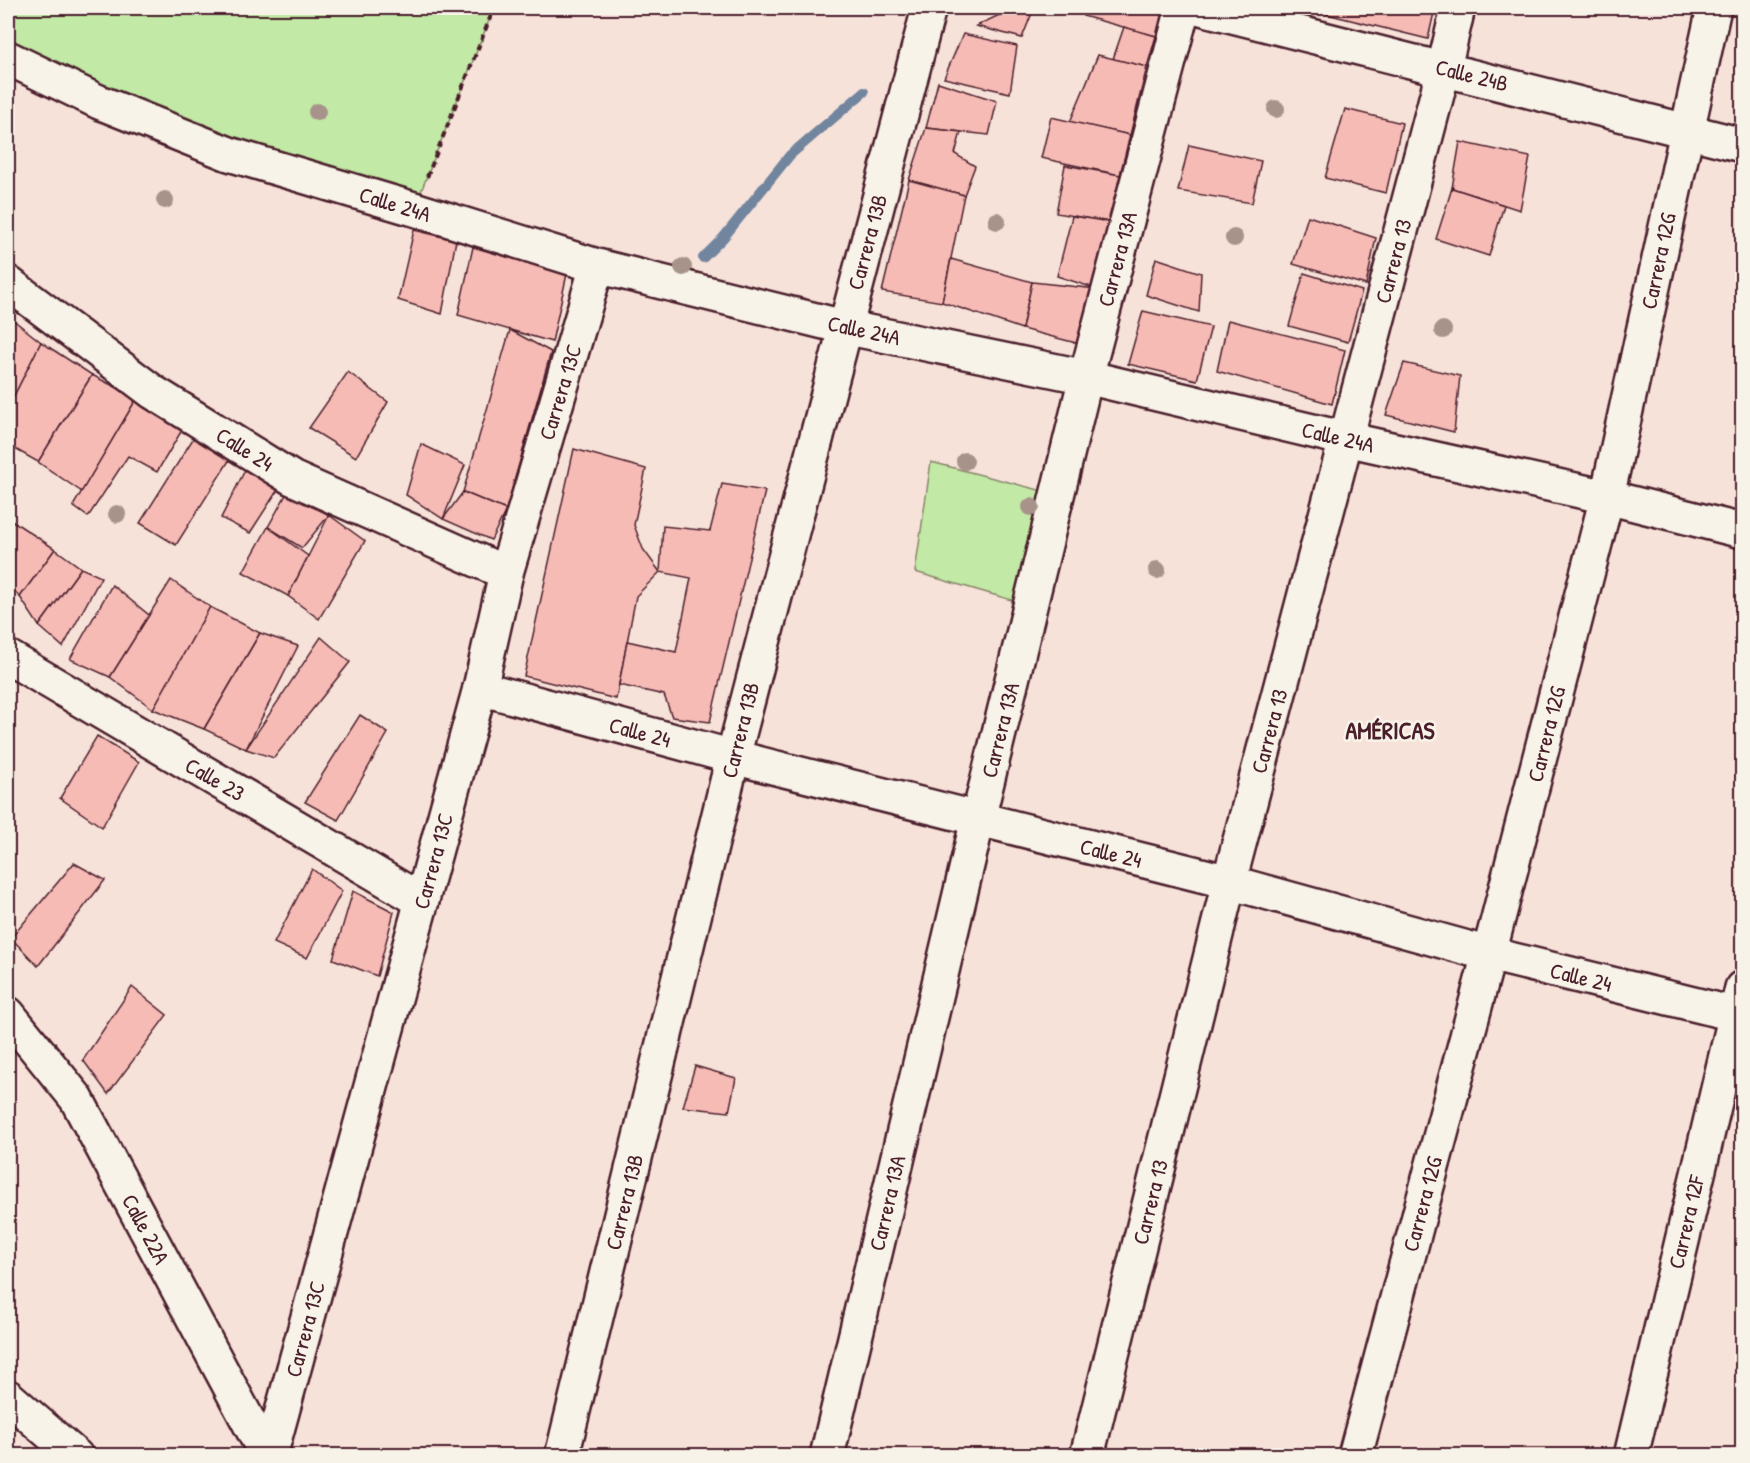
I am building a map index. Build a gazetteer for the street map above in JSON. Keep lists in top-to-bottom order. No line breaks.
{"streets":{"street":["Calle 24B","Calle 24A","Carrera 13B","Carrera 13A","Carrera 13","Carrera 12G","Carrera 13C","Calle 24","Calle 23","Carrera 12F","Calle 22A"]},"crossings":[["Calle 24B","Carrera 13"],["Calle 24B","Carrera 12G"],["Calle 24A","Carrera 13B"],["Calle 24A","Carrera 13A"],["Calle 24A","Carrera 13"],["Calle 24A","Carrera 12G"],["Calle 24A","Carrera 13C"],["Carrera 13B","Calle 24"],["Carrera 13A","Calle 24"],["Carrera 13","Calle 24"],["Carrera 12G","Calle 24"],["Carrera 13C","Calle 24"],["Carrera 13C","Calle 23"],["Carrera 13C","Calle 22A"],["Calle 24","Carrera 12F"]],"districts":["AMÉRICAS"]}
